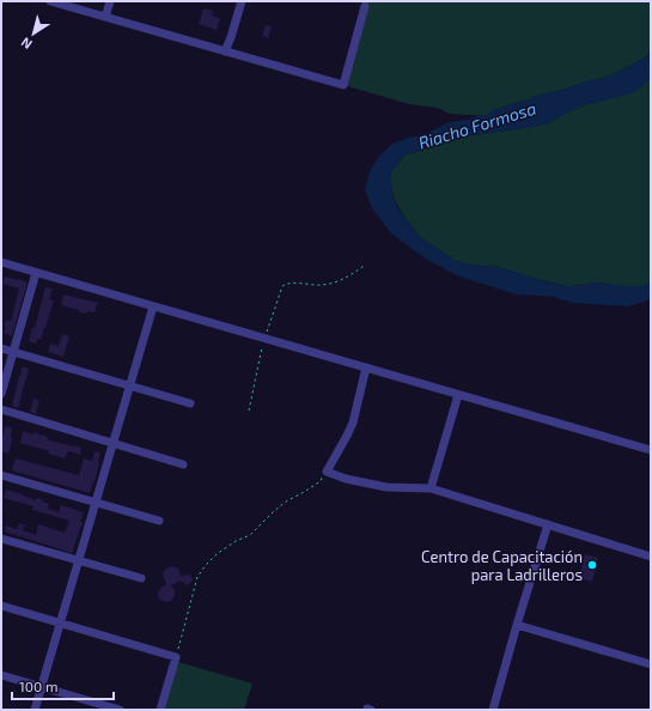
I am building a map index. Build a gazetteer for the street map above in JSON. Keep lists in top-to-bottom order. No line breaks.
{"water":["Riacho Formosa"],"places":["Centro de Capacitación para Ladrilleros"],"scale_bar":"100 m","north":"bottom left"}
